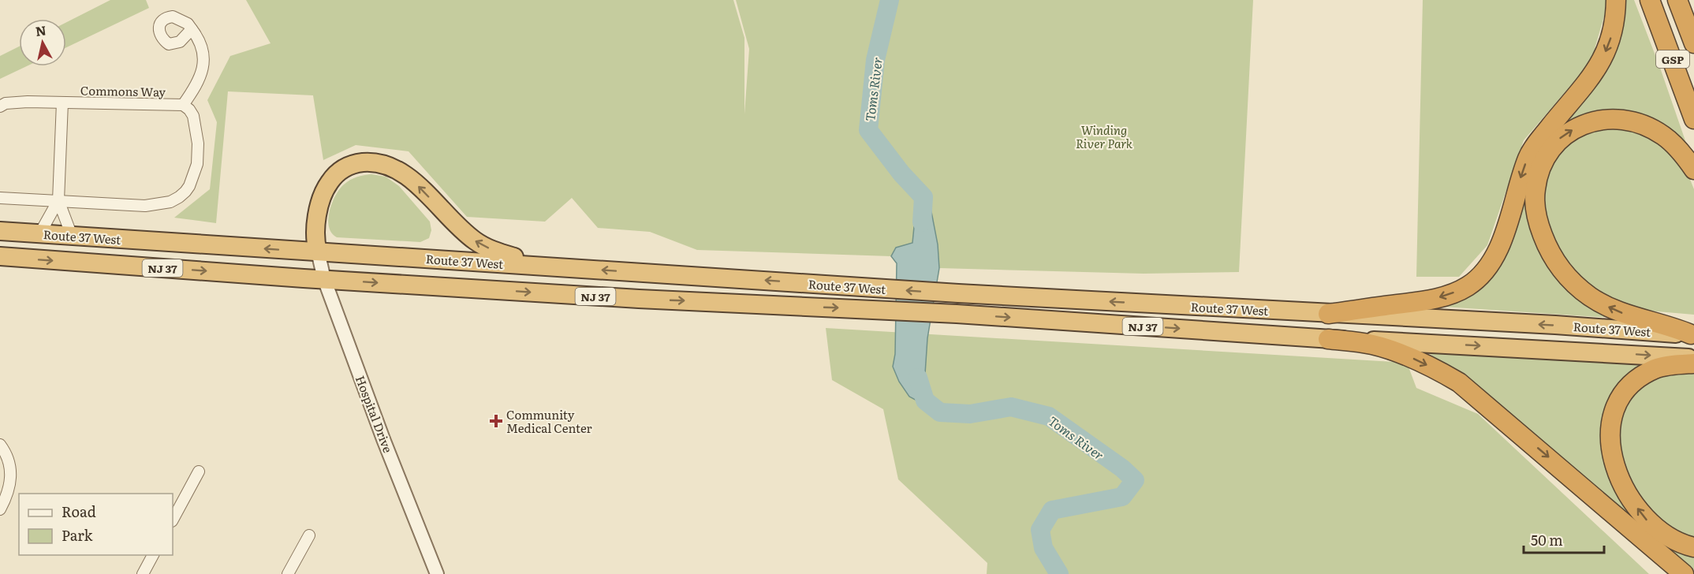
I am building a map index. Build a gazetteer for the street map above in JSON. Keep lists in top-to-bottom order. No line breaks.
{"streets":{"highway":["GSP","Route 37 West","NJ 37"],"street":["Commons Way","Hospital Drive"]},"crossings":[["Route 37 West","Hospital Drive"]],"water":["Toms River"],"parks":["Winding River Park"],"places":{"health":["Community Medical Center"]},"legend":["Road","Park"],"scale_bar":"50 m","north":"top"}
